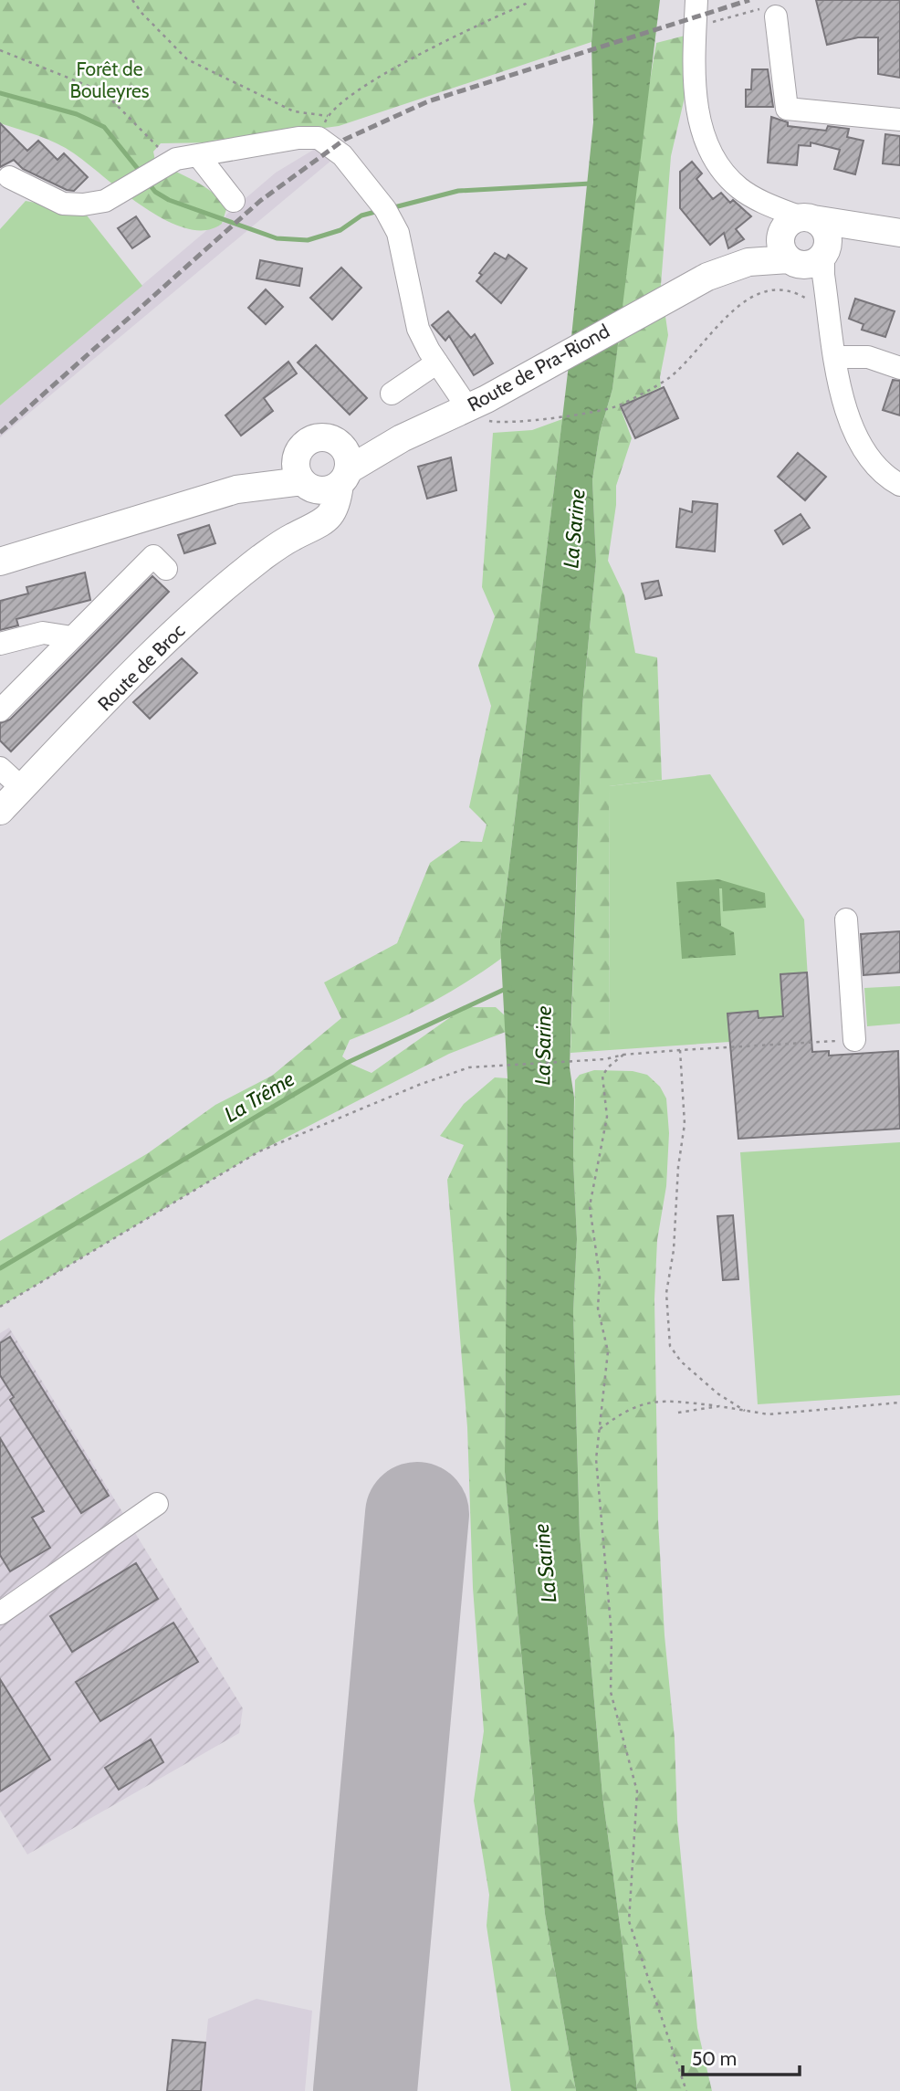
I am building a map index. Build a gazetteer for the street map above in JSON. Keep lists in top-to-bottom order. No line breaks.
{"streets":{"main road":["Route de Pra-Riond","Route de Broc"]},"crossings":[["Route de Pra-Riond","Route de Broc"]],"water":["La Sarine","La Trême"],"parks":["Forêt de Bouleyres"],"scale_bar":"50 m"}
